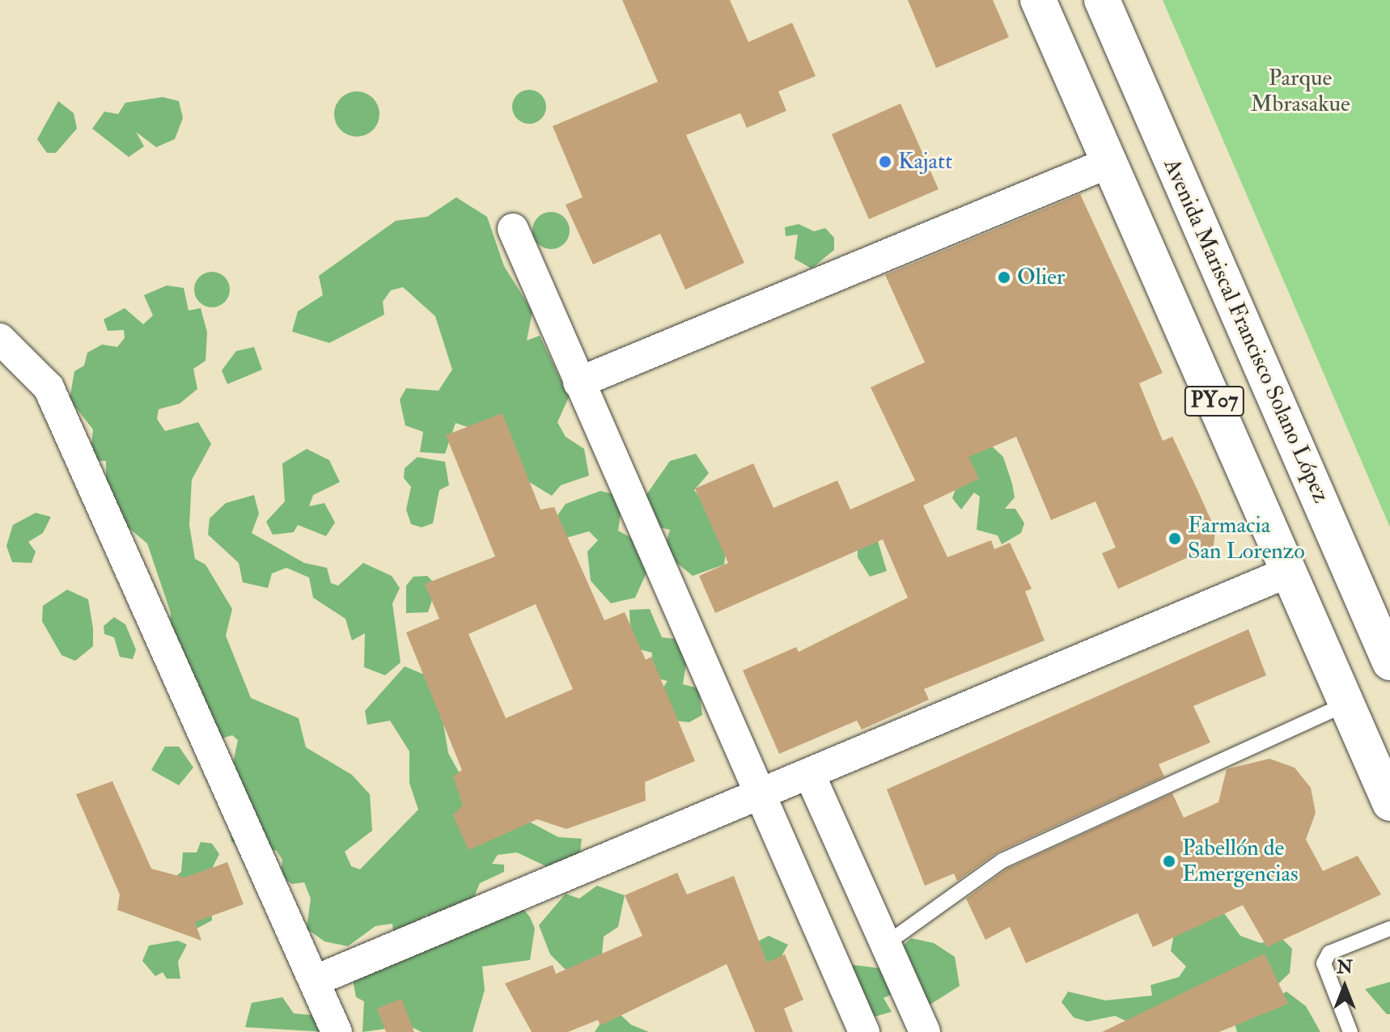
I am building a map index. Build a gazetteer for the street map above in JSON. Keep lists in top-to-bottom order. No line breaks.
{"streets":{"main road":["Avenida Mariscal Francisco Solano López","PY07"]},"parks":["Parque Mbrasakue"],"places":["Kajatt","Olier","Farmacia San Lorenzo","Pabellón de Emergencias"],"north":"top"}
